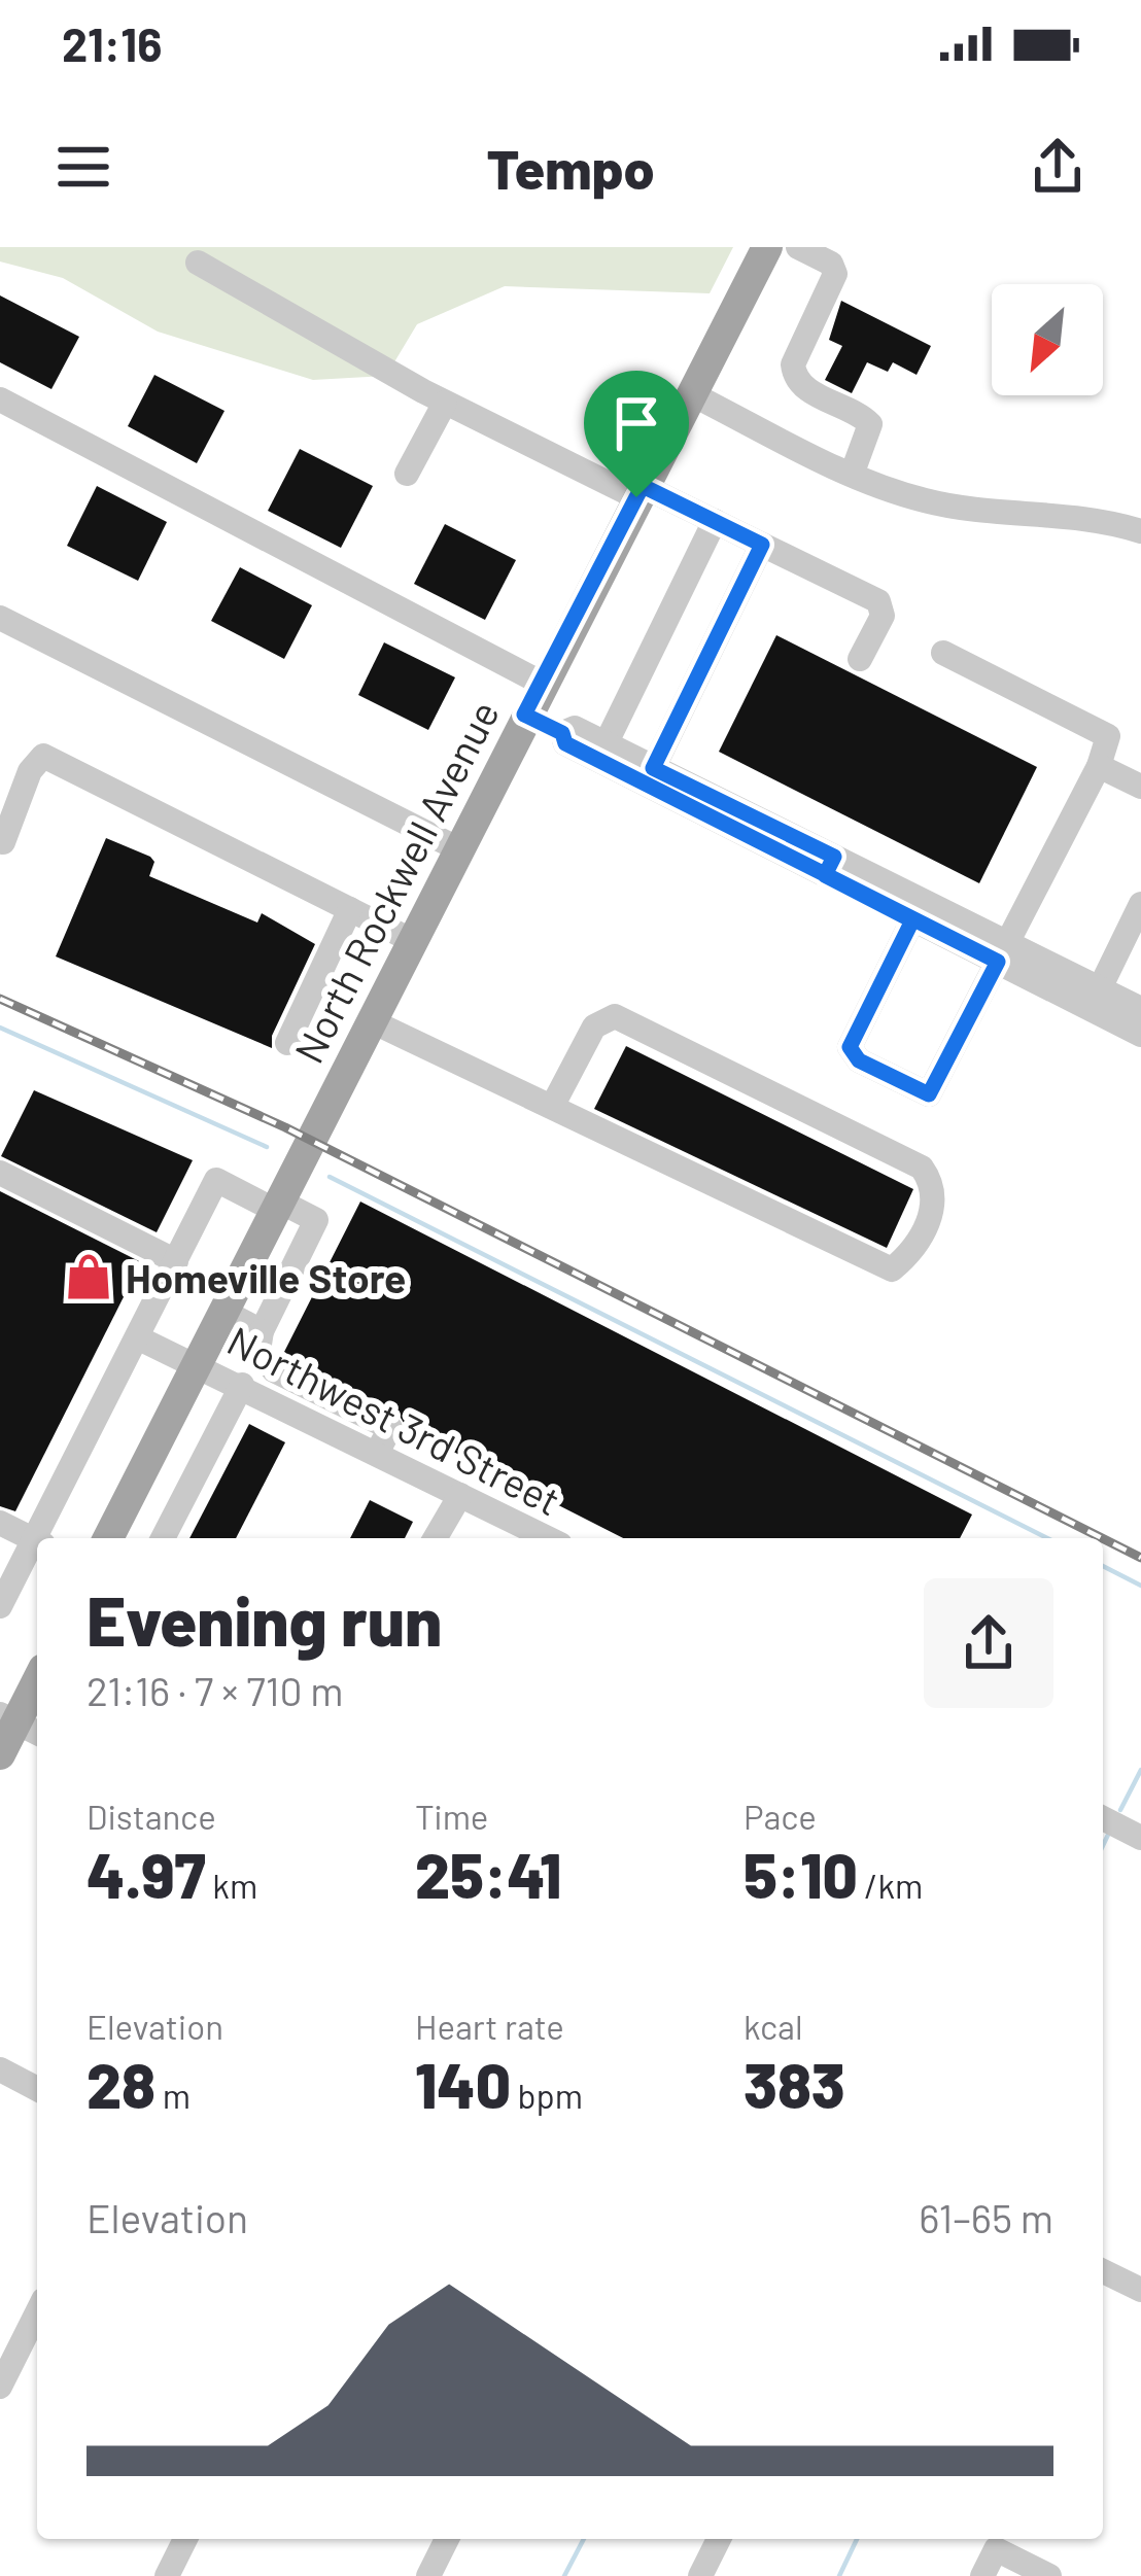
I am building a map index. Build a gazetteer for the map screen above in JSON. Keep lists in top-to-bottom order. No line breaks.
{"streets":{"main road":["North Rockwell Avenue"],"street":["Northwest 3rd Street"]},"crossings":[["North Rockwell Avenue","Northwest 3rd Street"]],"places":{"shop":["Homeville Store"]},"north":"bottom left","page":{"status":"21:16","header":"Tempo","heading":["Evening run","21:16 · 7 × 710 m"],"stats":[["Distance","4.97 km"],["Time","25:41"],["Pace","5:10 /km"],["Elevation","28 m"],["Heart rate","140 bpm"],["kcal","383"]],"chart":["Elevation","61–65 m"]}}
